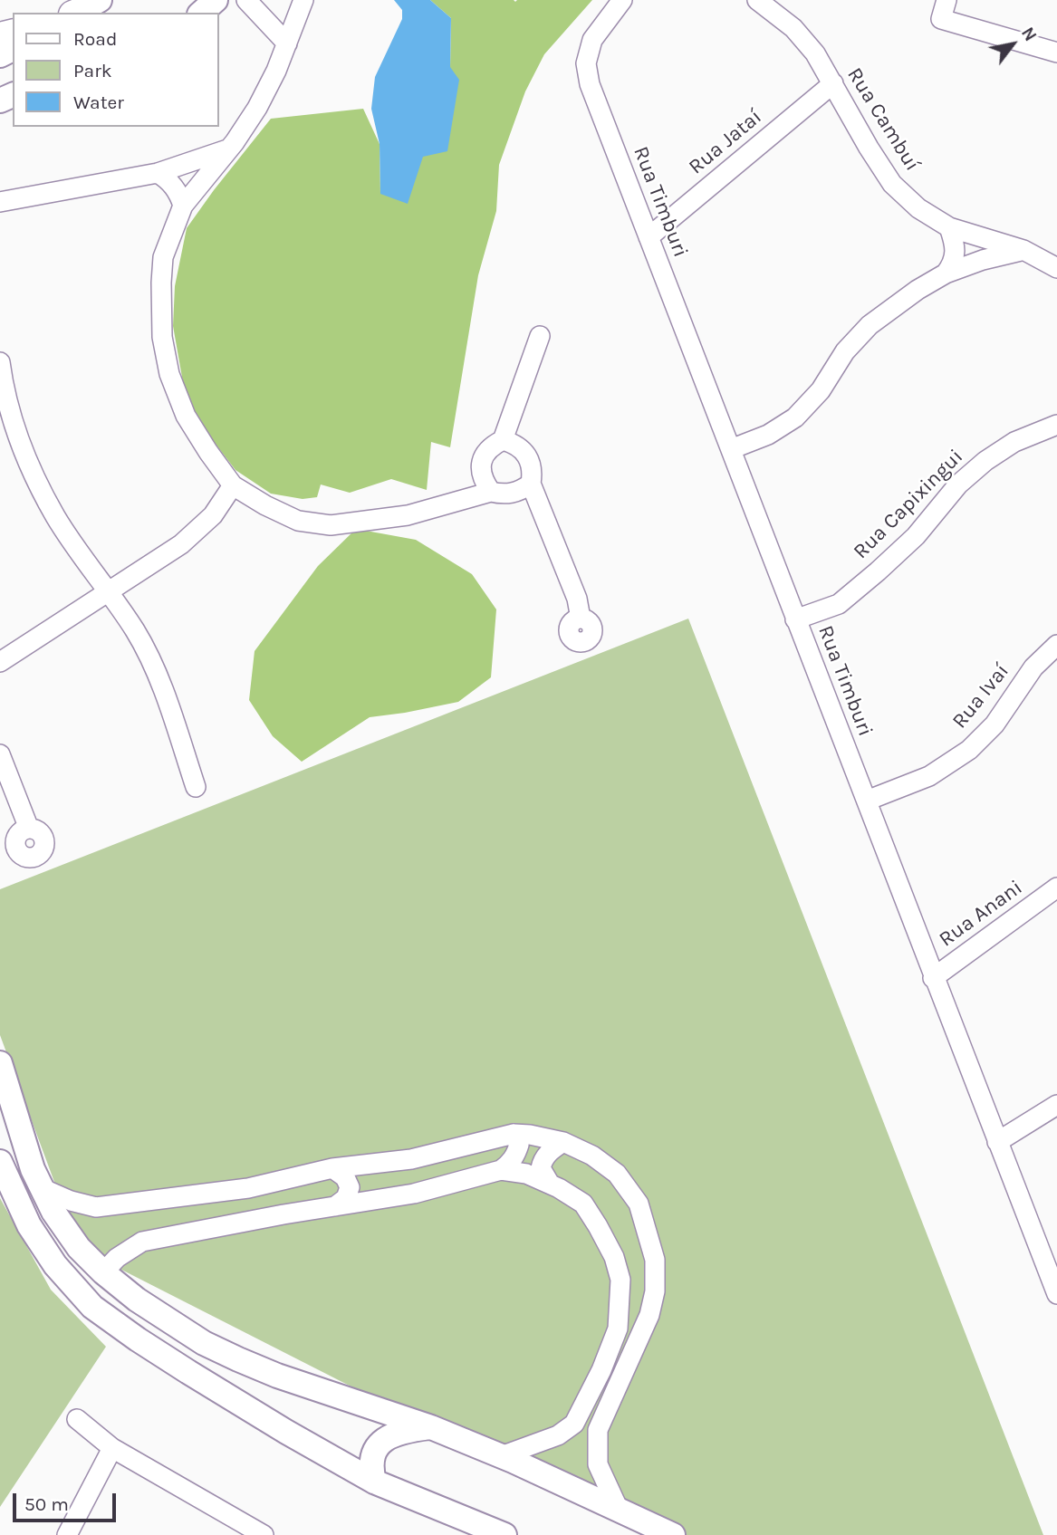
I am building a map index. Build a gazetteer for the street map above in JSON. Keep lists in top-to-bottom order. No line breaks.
{"streets":{"street":["Rua Cambuí","Rua Jataí","Rua Timburi","Rua Capixingui","Rua Ivaí","Rua Anani"]},"crossings":[["Rua Cambuí","Rua Jataí"],["Rua Jataí","Rua Timburi"],["Rua Timburi","Rua Capixingui"],["Rua Timburi","Rua Ivaí"],["Rua Timburi","Rua Anani"]],"legend":["Road","Park","Water"],"scale_bar":"50 m","north":"top right"}
